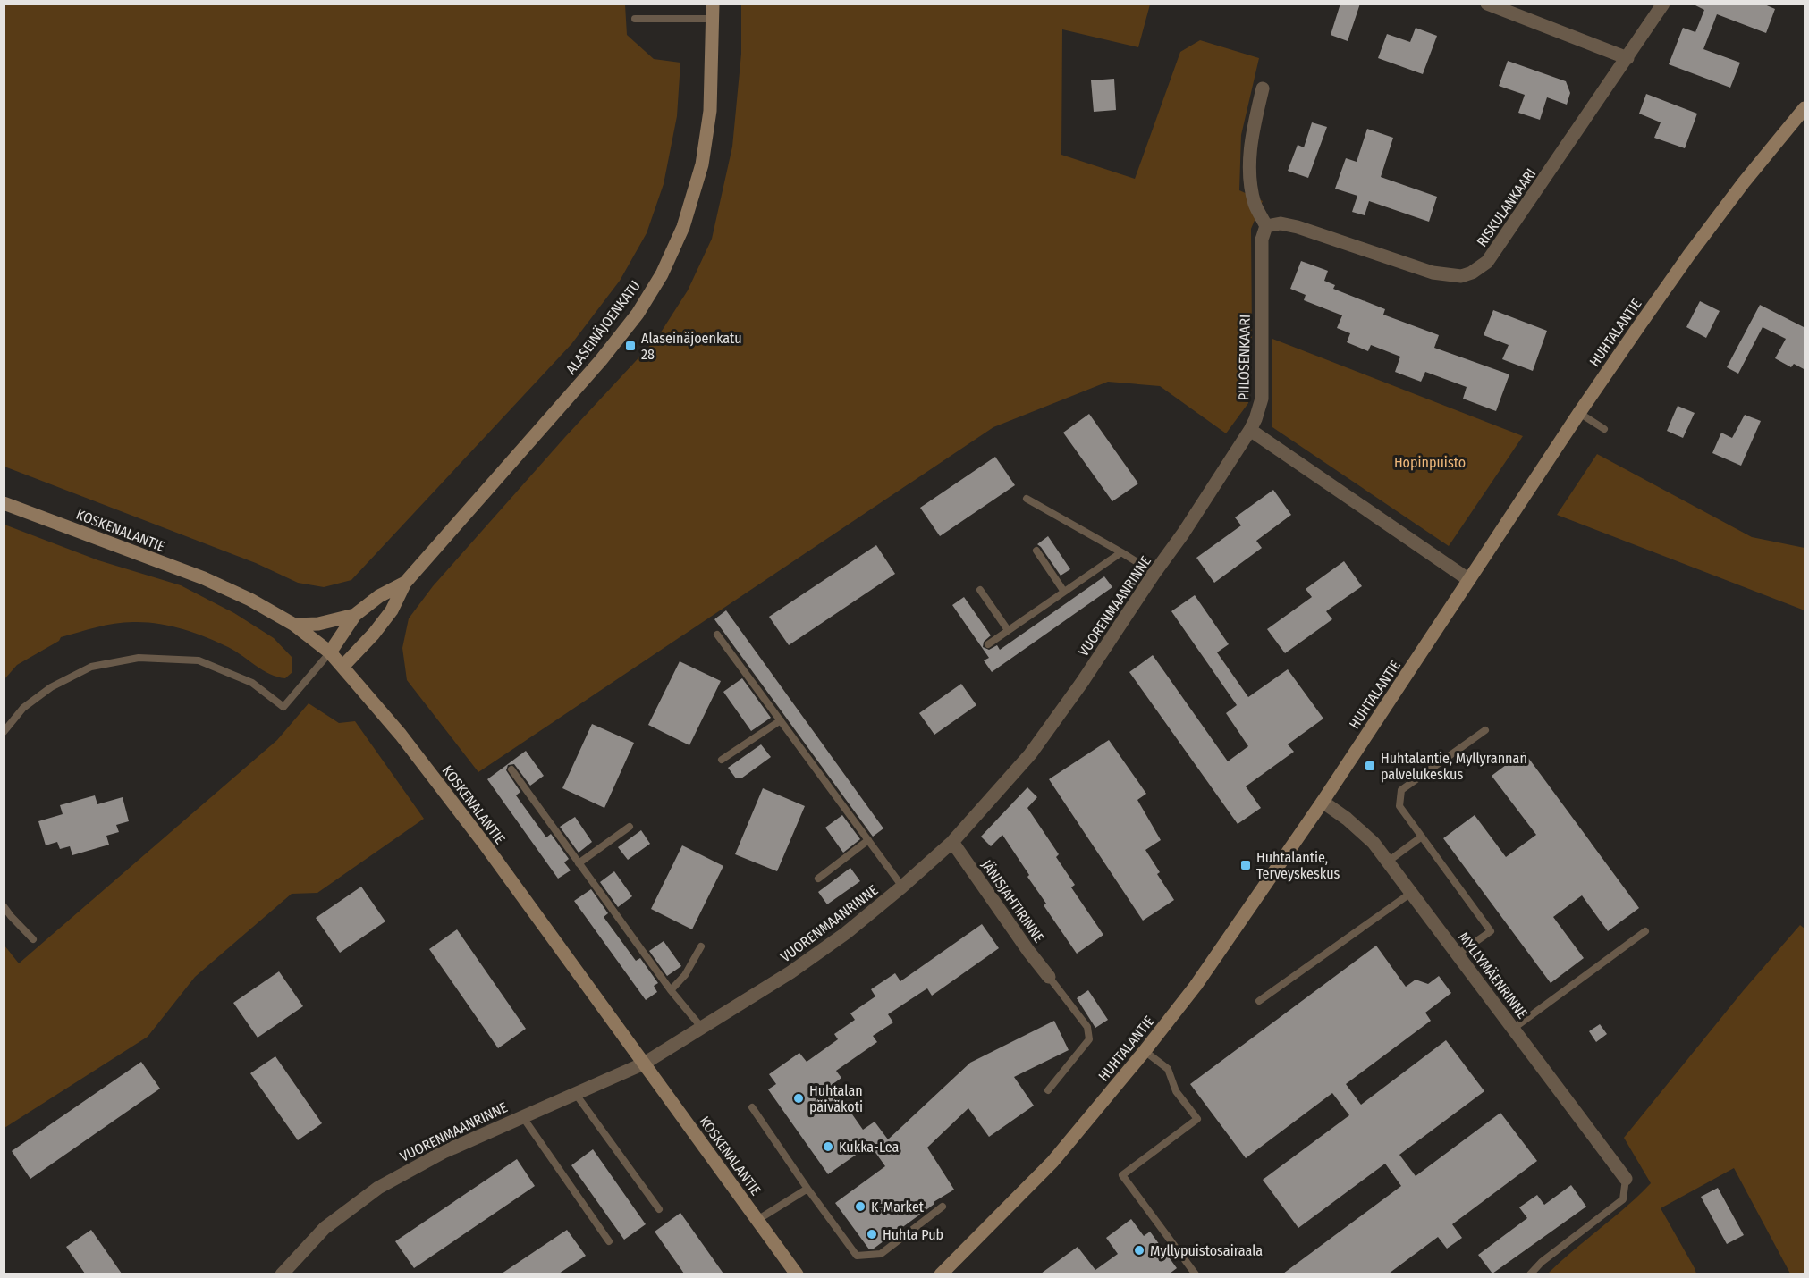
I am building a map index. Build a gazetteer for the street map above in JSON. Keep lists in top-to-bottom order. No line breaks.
{"streets":{"street":["RISKULANKAARI","ALASEINÄJOENKATU","HUHTALANTIE","PIILOSENKAARI","KOSKENALANTIE","VUORENMAANRINNE","JÄNISJAHTIRINNE","MYLLYMÄENRINNE"]},"crossings":[["RISKULANKAARI","PIILOSENKAARI"],["ALASEINÄJOENKATU","KOSKENALANTIE"],["HUHTALANTIE","MYLLYMÄENRINNE"],["PIILOSENKAARI","VUORENMAANRINNE"],["KOSKENALANTIE","VUORENMAANRINNE"],["VUORENMAANRINNE","JÄNISJAHTIRINNE"]],"parks":["Hopinpuisto"],"places":{"transit":["Alaseinäjoenkatu 28","Huhtalantie, Myllyrannan palvelukeskus","Huhtalantie, Terveyskeskus"],"other":["Huhtalan päiväkoti","Kukka-Lea","K-Market","Huhta Pub","Myllypuistosairaala"]}}
